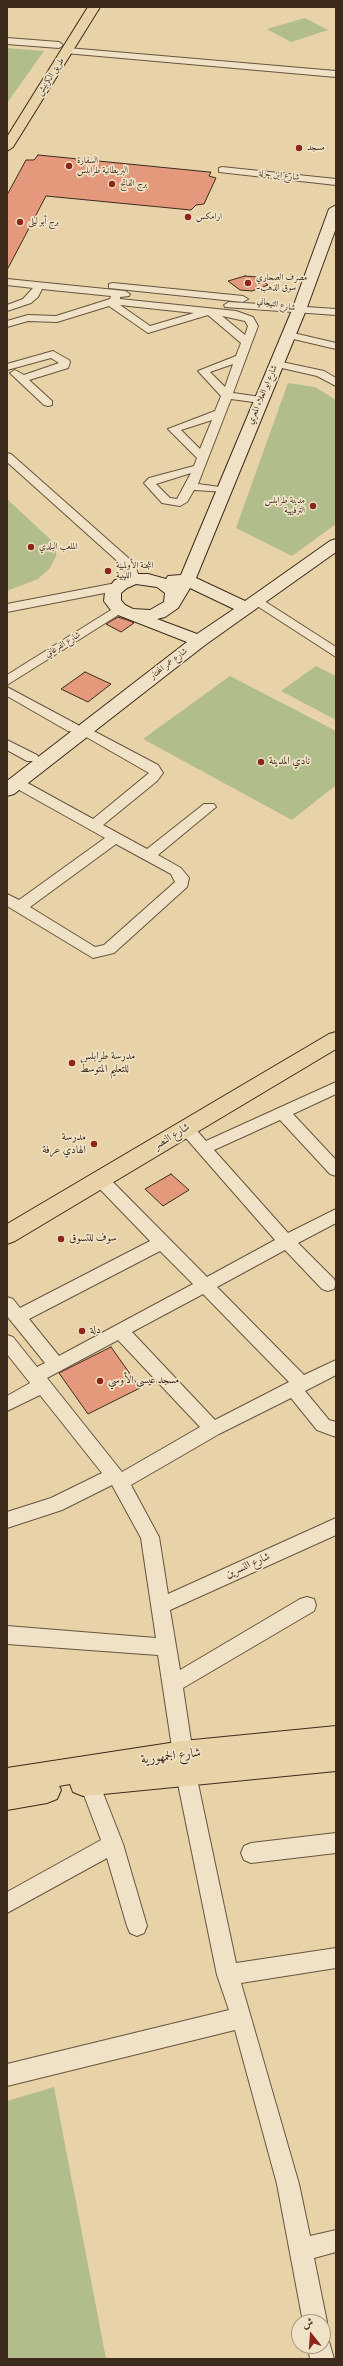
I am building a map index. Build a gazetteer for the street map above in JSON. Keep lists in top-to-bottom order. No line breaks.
{"streets":{"main road":["طريق الكرنيش","شارع النصر","شارع الجمهورية"],"street":["شارع ابن جزلة","شارع التيجاني","شارع ابو العلاء المعري","شارع الفرغاني","شارع عمر المختار","شارع النسرين"]},"crossings":[["شارع التيجاني","شارع ابو العلاء المعري"],["شارع ابو العلاء المعري","شارع الفرغاني"]],"places":["مسجد","السفارة البريطانية طرابلس","برج الفاتح","ارامكس","برج أبو ليلى","مصرف الصحاري -سوق الذهب","مدينة طرابلس الترفيهية","الملعب البلدي","اللجنة الأولمبية الليبية","نادي المدينة","مدرسة طرابلس للتعليم المتوسط","مدرسة الهادي عرفة","سوف للتسوق","دلة","مسجد عيسى الأوسي"],"north":"top"}
